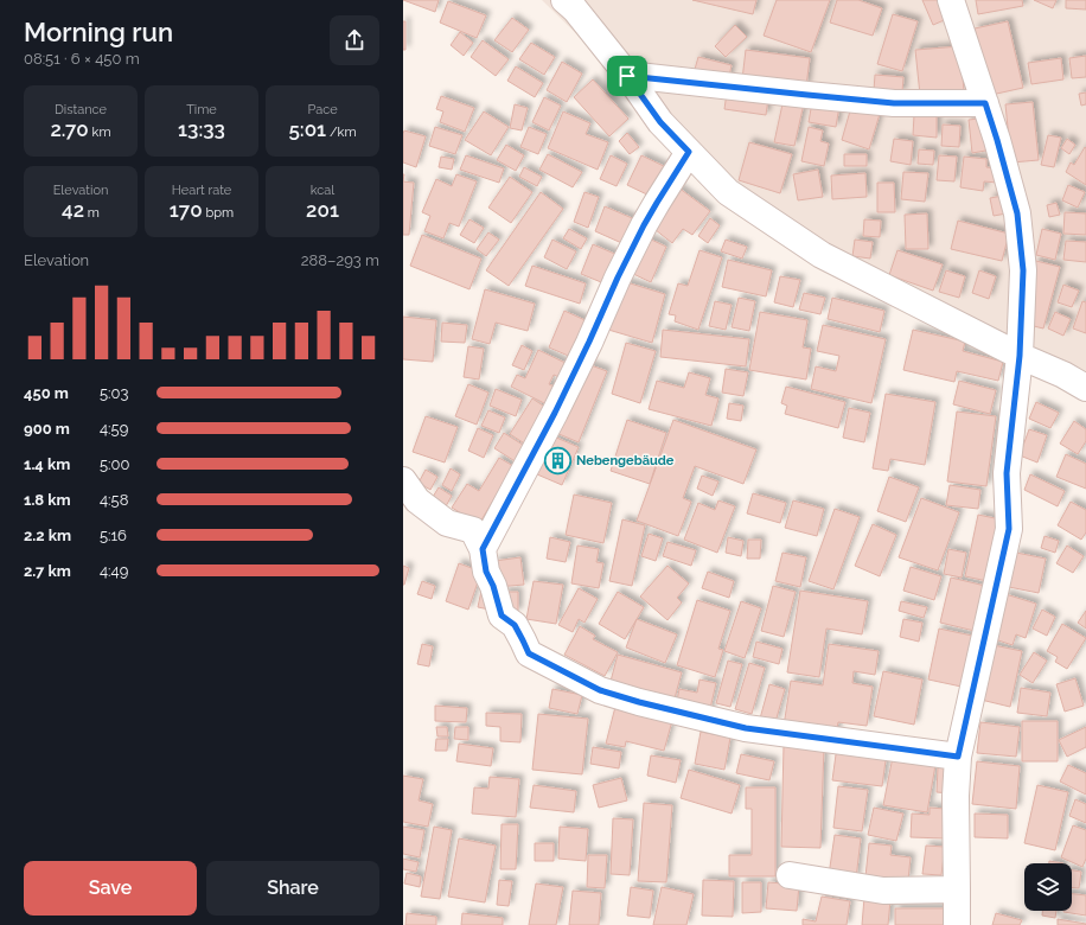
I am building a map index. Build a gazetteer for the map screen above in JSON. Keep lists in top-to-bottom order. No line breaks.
{"places":{"building":["Nebengebäude"]},"page":{"heading":["Morning run","08:51 · 6 × 450 m"],"stats":[["Distance","2.70 km"],["Time","13:33"],["Pace","5:01 /km"],["Elevation","42 m"],["Heart rate","170 bpm"],["kcal","201"]],"chart":["Elevation","288–293 m"],"list":[{"name":"450 m","note":"5:03"},{"name":"900 m","note":"4:59"},{"name":"1.4 km","note":"5:00"},{"name":"1.8 km","note":"4:58"},{"name":"2.2 km","note":"5:16"},{"name":"2.7 km","note":"4:49"}],"buttons":["Save","Share"]}}
